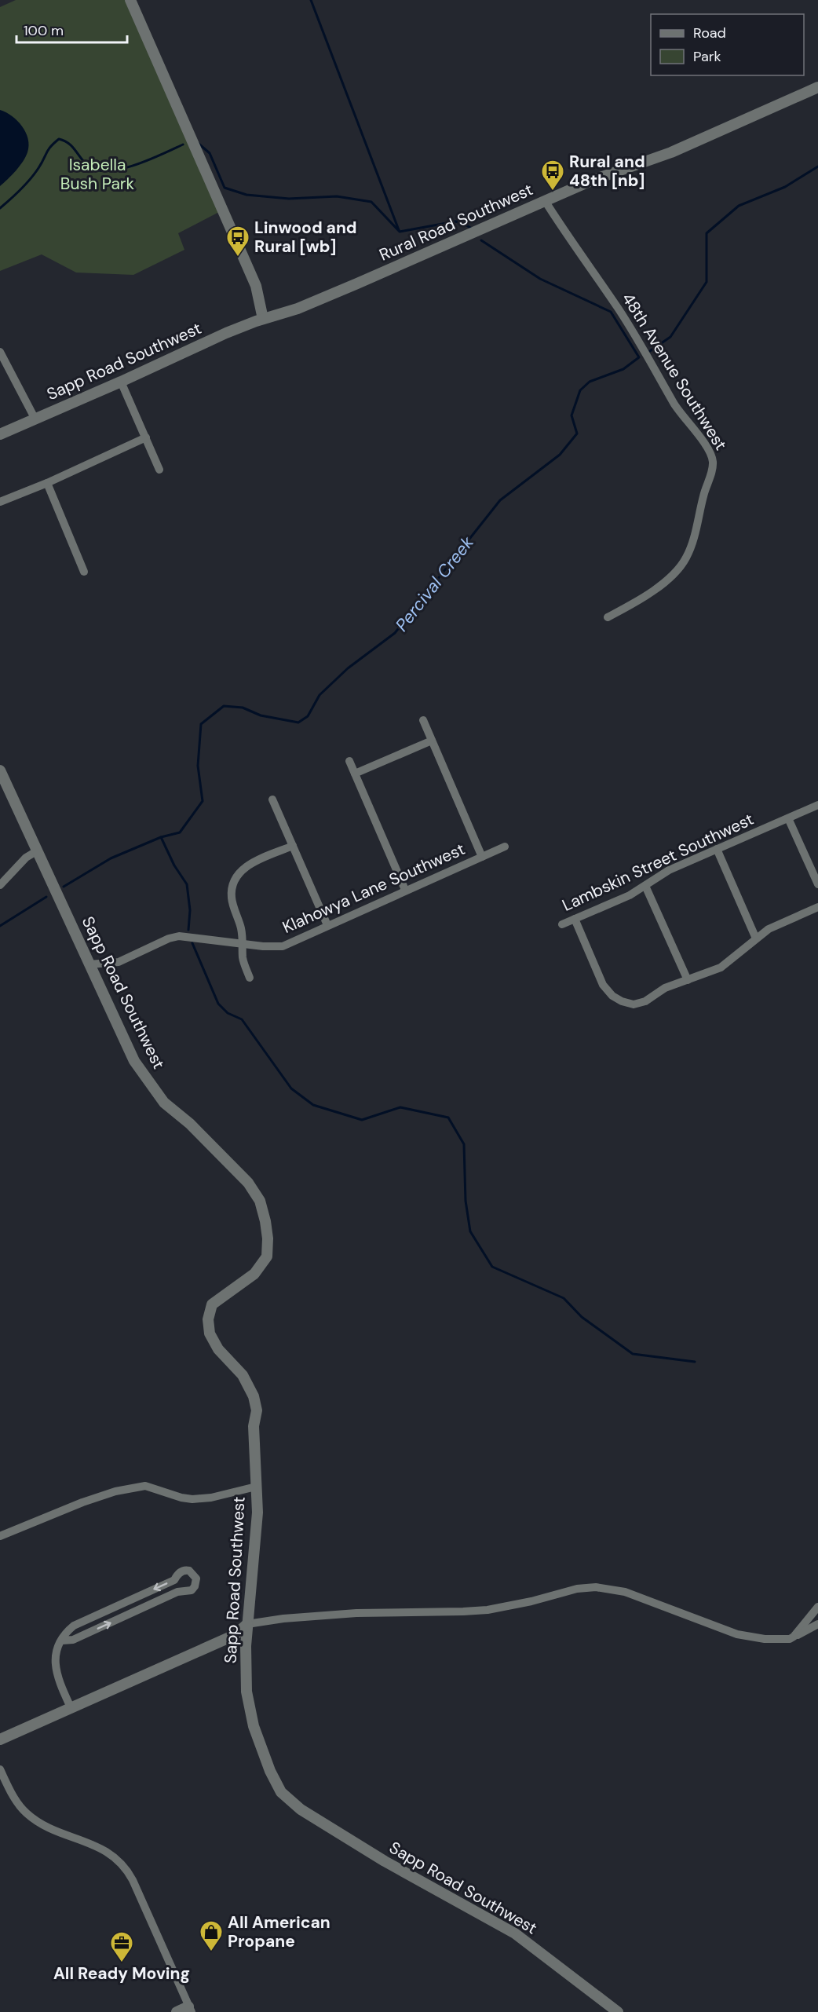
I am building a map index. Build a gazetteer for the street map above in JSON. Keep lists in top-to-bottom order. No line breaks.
{"streets":{"street":["Rural Road Southwest","Sapp Road Southwest","48th Avenue Southwest","Lambskin Street Southwest","Klahowya Lane Southwest"]},"crossings":[["Rural Road Southwest","Sapp Road Southwest"],["Rural Road Southwest","48th Avenue Southwest"],["Sapp Road Southwest","Klahowya Lane Southwest"]],"water":["Percival Creek"],"parks":["Isabella Bush Park"],"places":{"bus stop":["Rural and 48th [nb]","Linwood and Rural [wb]"],"shop":["All American Propane"],"office":["All Ready Moving"]},"legend":["Road","Park"],"scale_bar":"100 m"}
